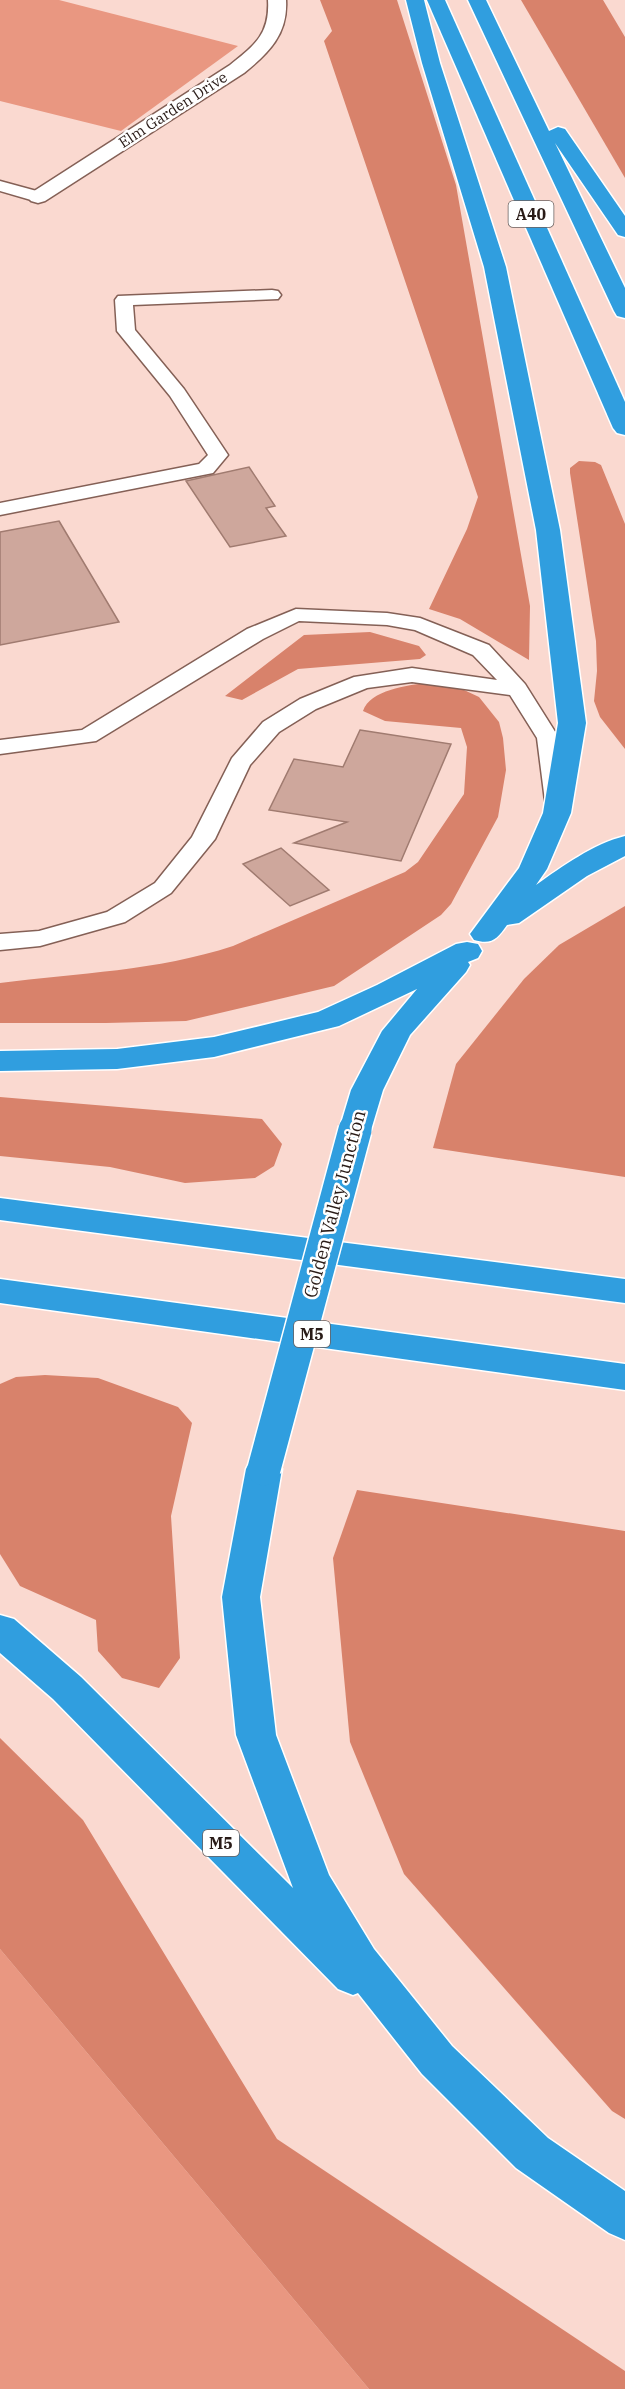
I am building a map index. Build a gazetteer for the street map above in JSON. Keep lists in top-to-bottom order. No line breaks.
{"streets":{"highway":["A40","Golden Valley Junction","M5"],"street":["Elm Garden Drive"]},"crossings":[["Golden Valley Junction","M5"]]}
